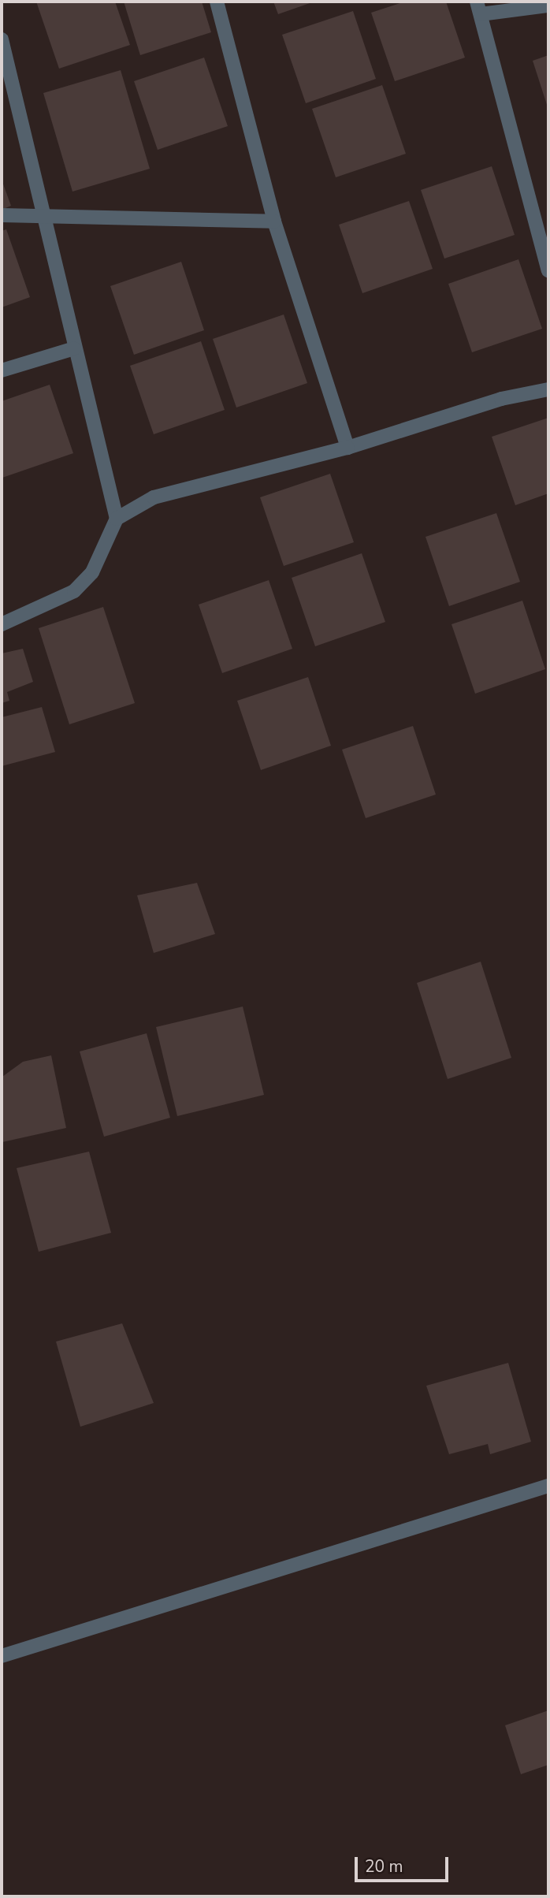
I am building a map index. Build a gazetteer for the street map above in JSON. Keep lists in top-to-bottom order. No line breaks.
{"scale_bar":"20 m"}
